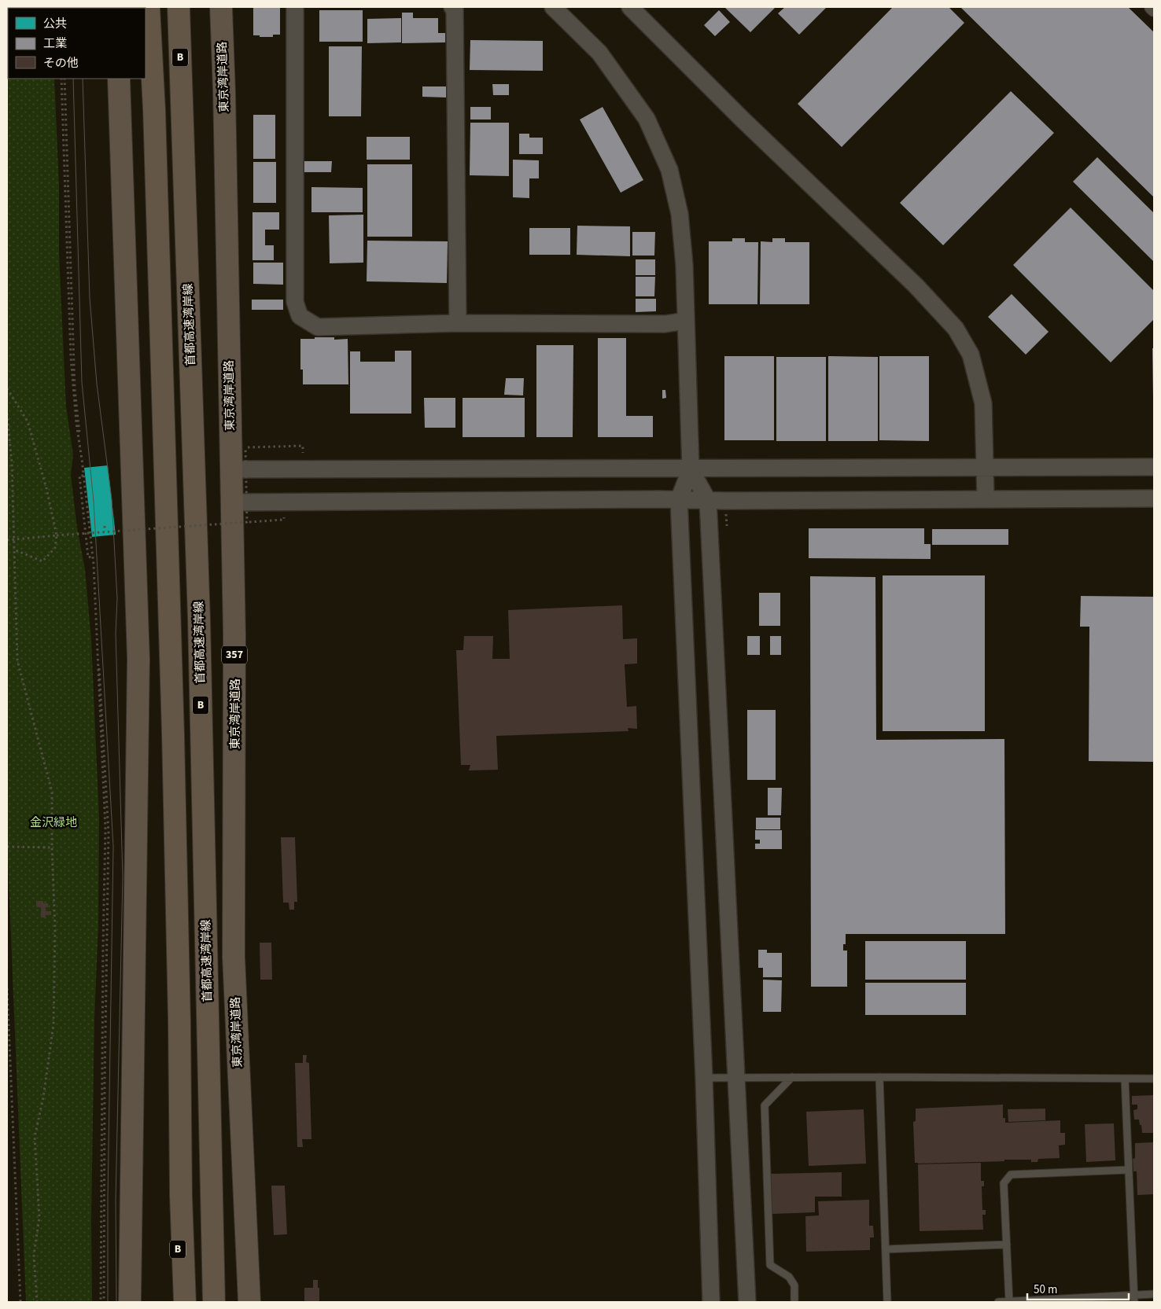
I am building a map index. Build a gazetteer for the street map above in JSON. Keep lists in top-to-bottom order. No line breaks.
{"streets":{"highway":["B","東京湾岸道路","首都高速湾岸線","357"]},"parks":["金沢緑地"],"legend":["公共","工業","その他"],"scale_bar":"50 m"}
